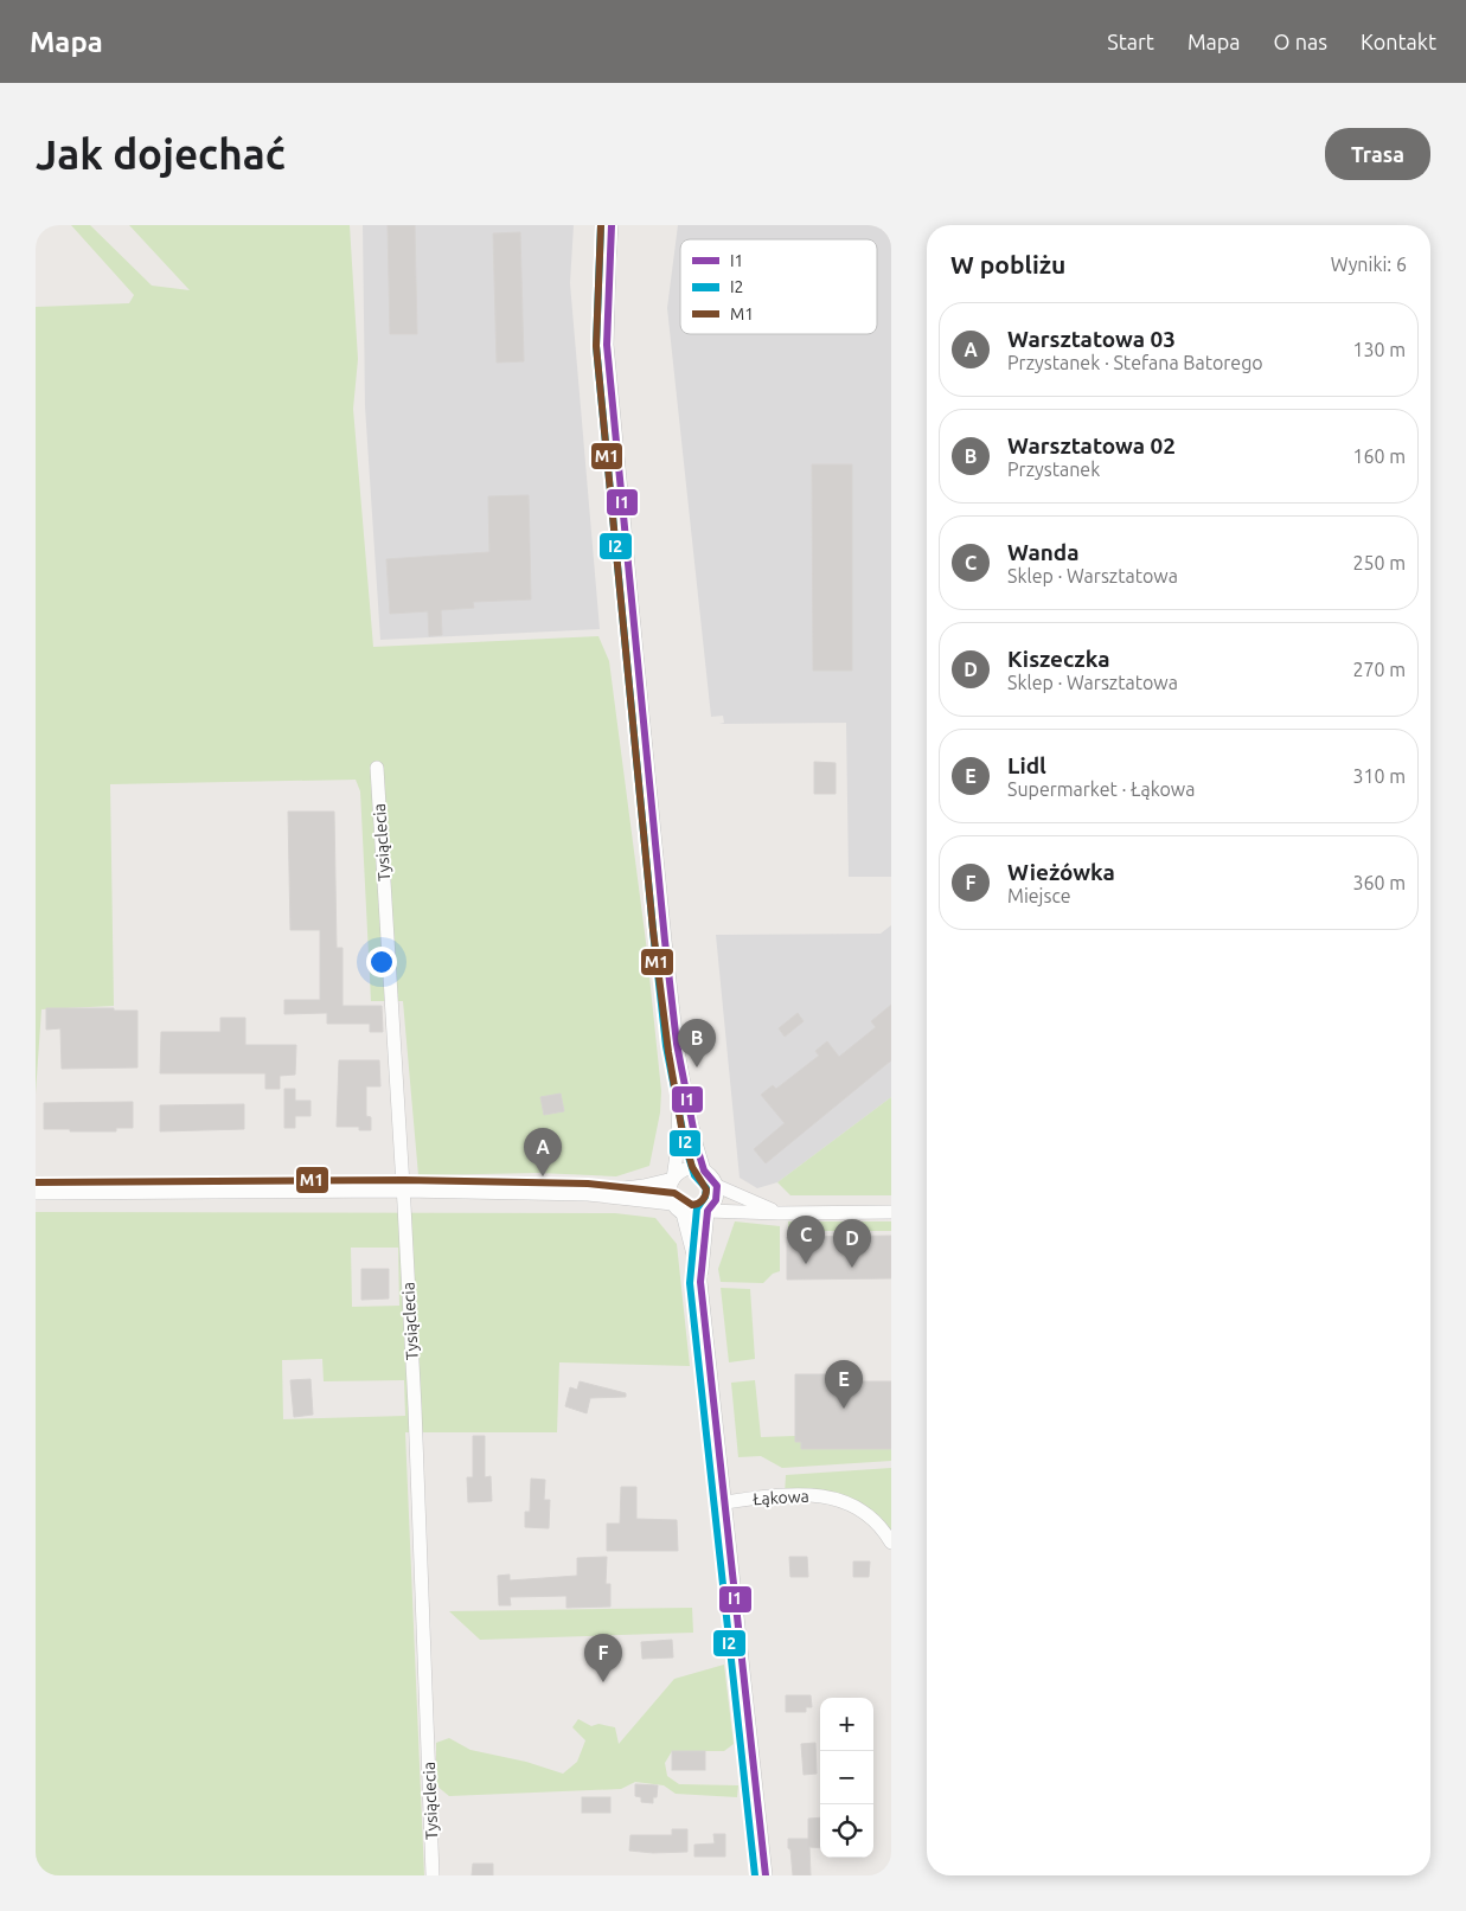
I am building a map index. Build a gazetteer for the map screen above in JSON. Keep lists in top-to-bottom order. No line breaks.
{"streets":{"street":["Tysiąclecia","Łąkowa"]},"lines":["transit line I1","transit line I2","transit line M1"],"legend":["I1","I2","M1"],"page":{"header":"Mapa","nav":["Start","Mapa","O nas","Kontakt"],"buttons":"Trasa","title":"Jak dojechać","heading":["W pobliżu","Wyniki: 6"],"list":[{"mark":"A","name":"Warsztatowa 03","note":"Przystanek · Stefana Batorego","value":"130 m"},{"mark":"B","name":"Warsztatowa 02","note":"Przystanek","value":"160 m"},{"mark":"C","name":"Wanda","note":"Sklep · Warsztatowa","value":"250 m"},{"mark":"D","name":"Kiszeczka","note":"Sklep · Warsztatowa","value":"270 m"},{"mark":"E","name":"Lidl","note":"Supermarket · Łąkowa","value":"310 m"},{"mark":"F","name":"Wieżówka","note":"Miejsce","value":"360 m"}],"pins":["B","A","C","D","E","F"],"map_buttons":["+","−"]}}
